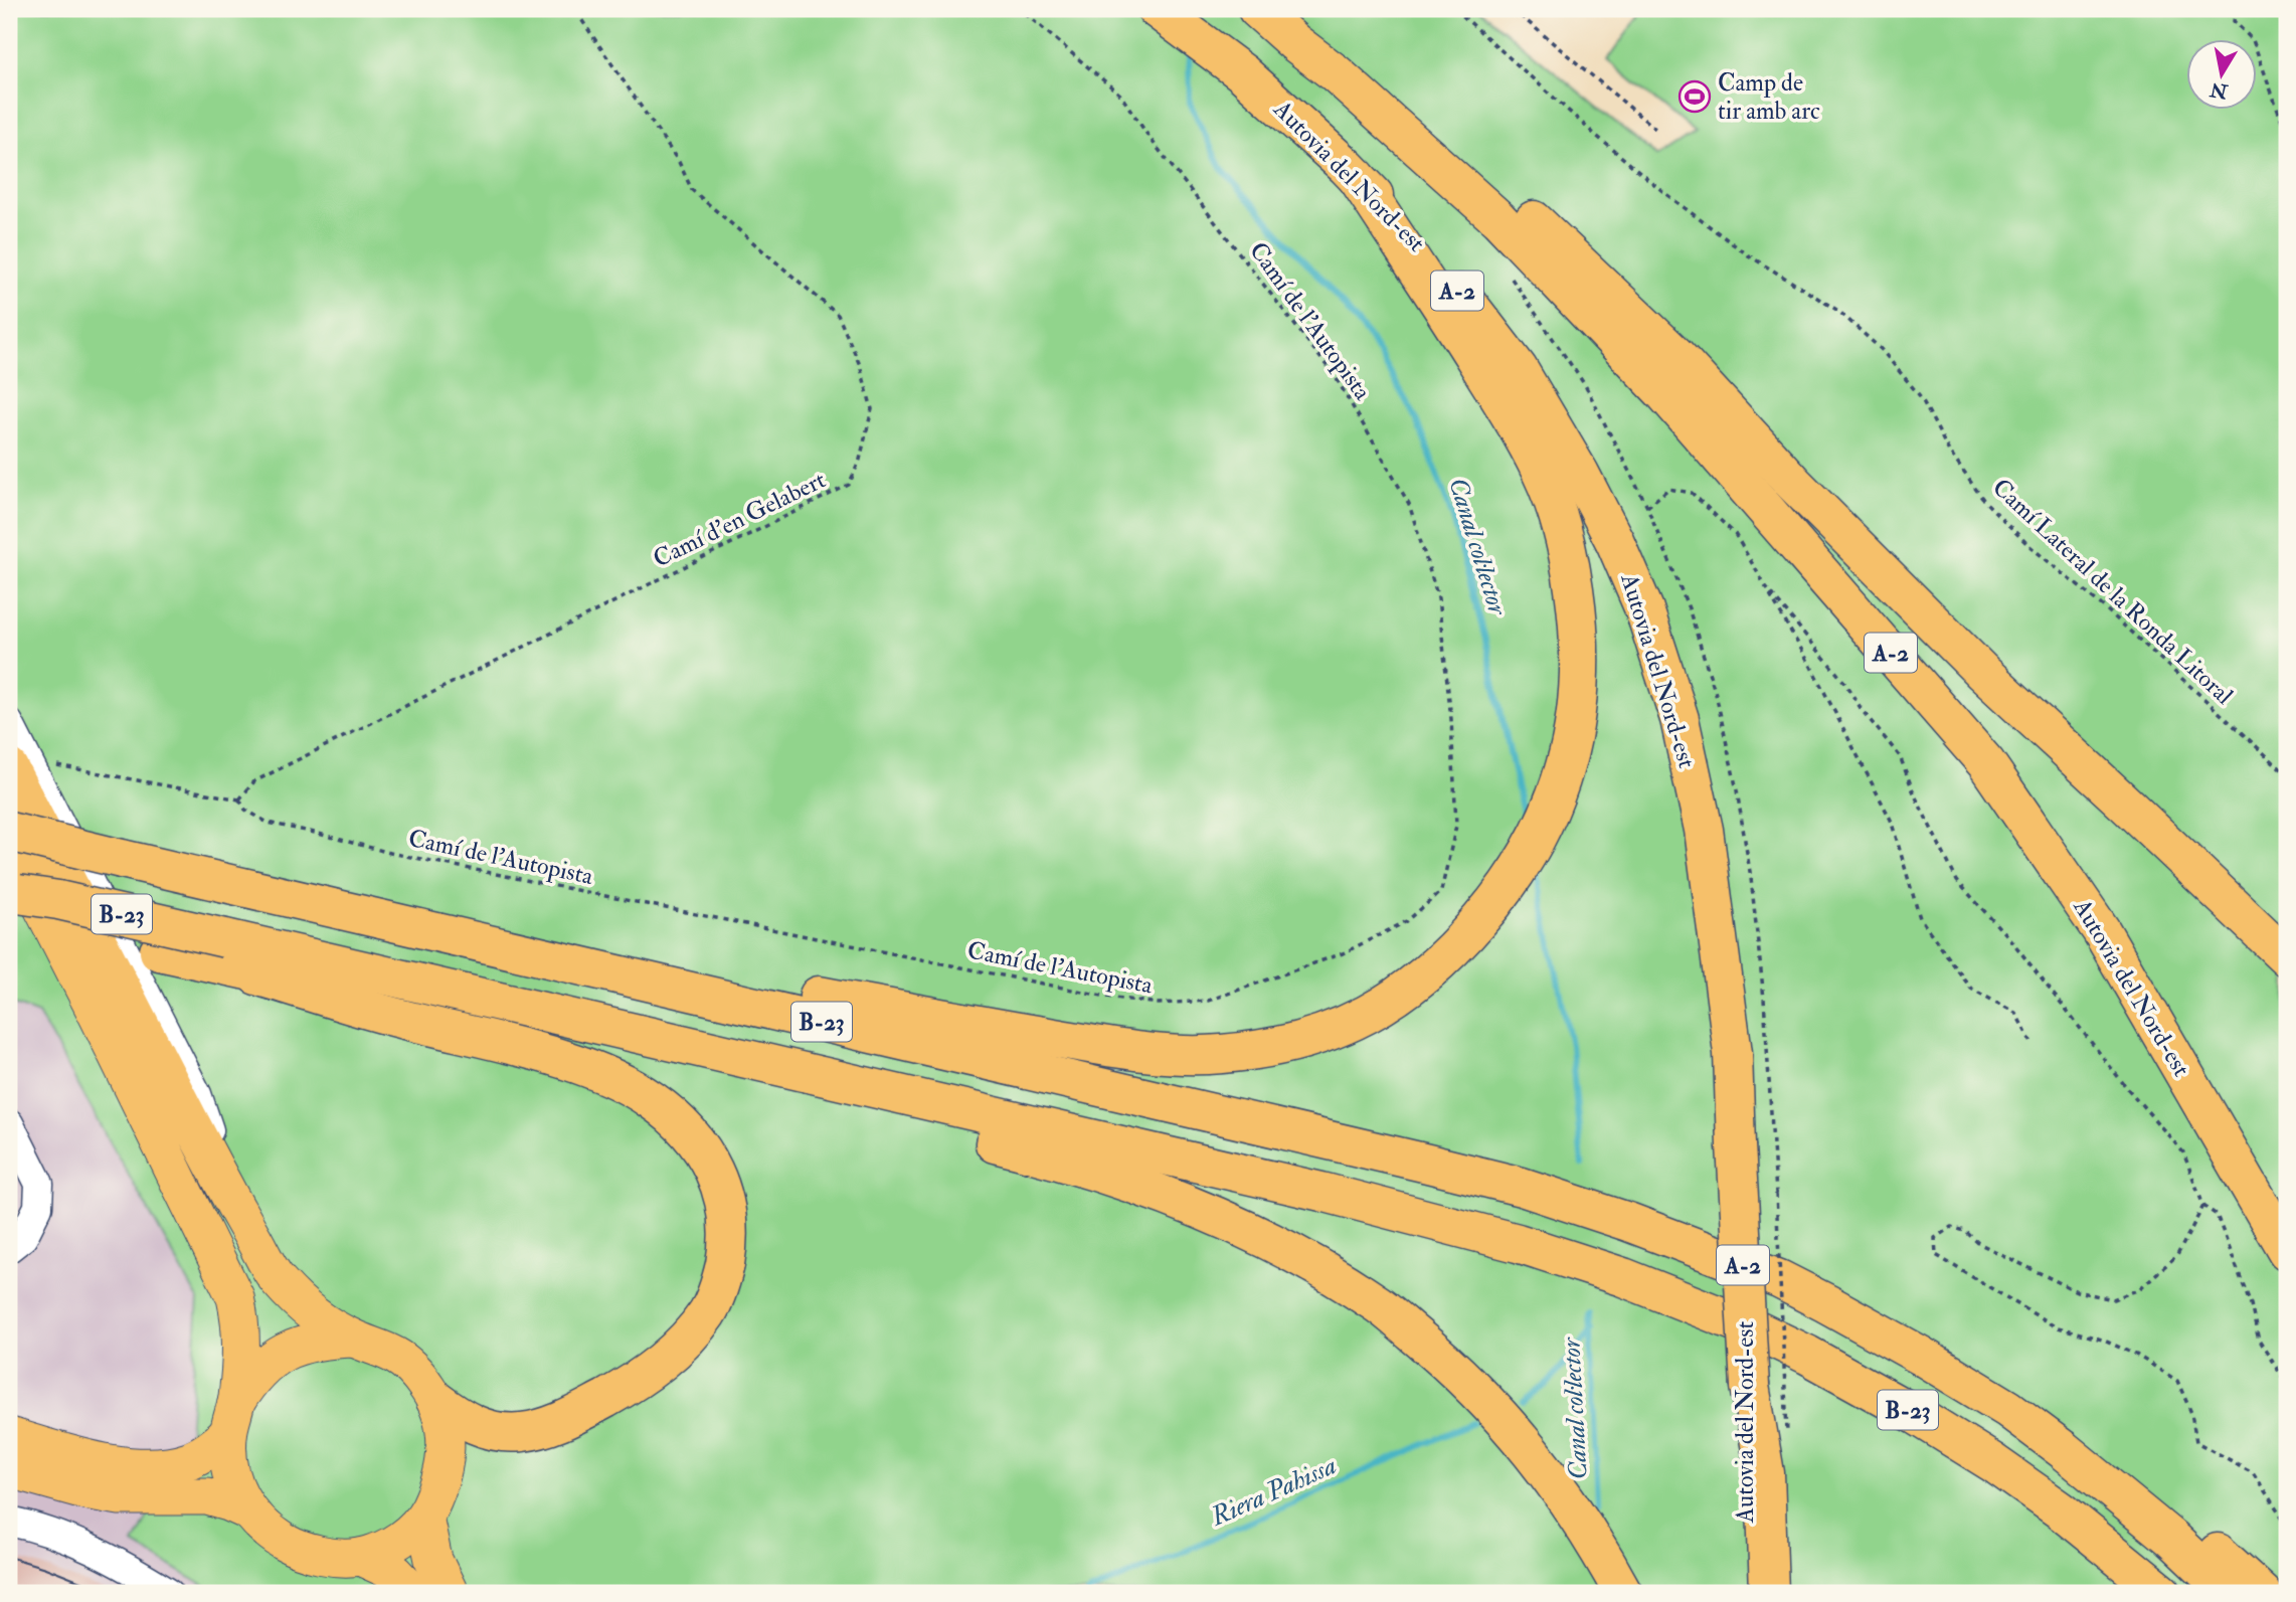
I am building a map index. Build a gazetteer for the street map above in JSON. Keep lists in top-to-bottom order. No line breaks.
{"streets":{"highway":["Autovia del Nord-est","A-2","B-23"],"path":["Camí de l'Autopista","Camí d'en Gelabert","Camí Lateral de la Ronda Litoral"]},"crossings":[["Autovia del Nord-est","A-2"],["Camí de l'Autopista","Camí d'en Gelabert"]],"water":["Canal col·lector","Riera Pahissa"],"places":{"sports":["Camp de tir amb arc"]},"north":"bottom"}
